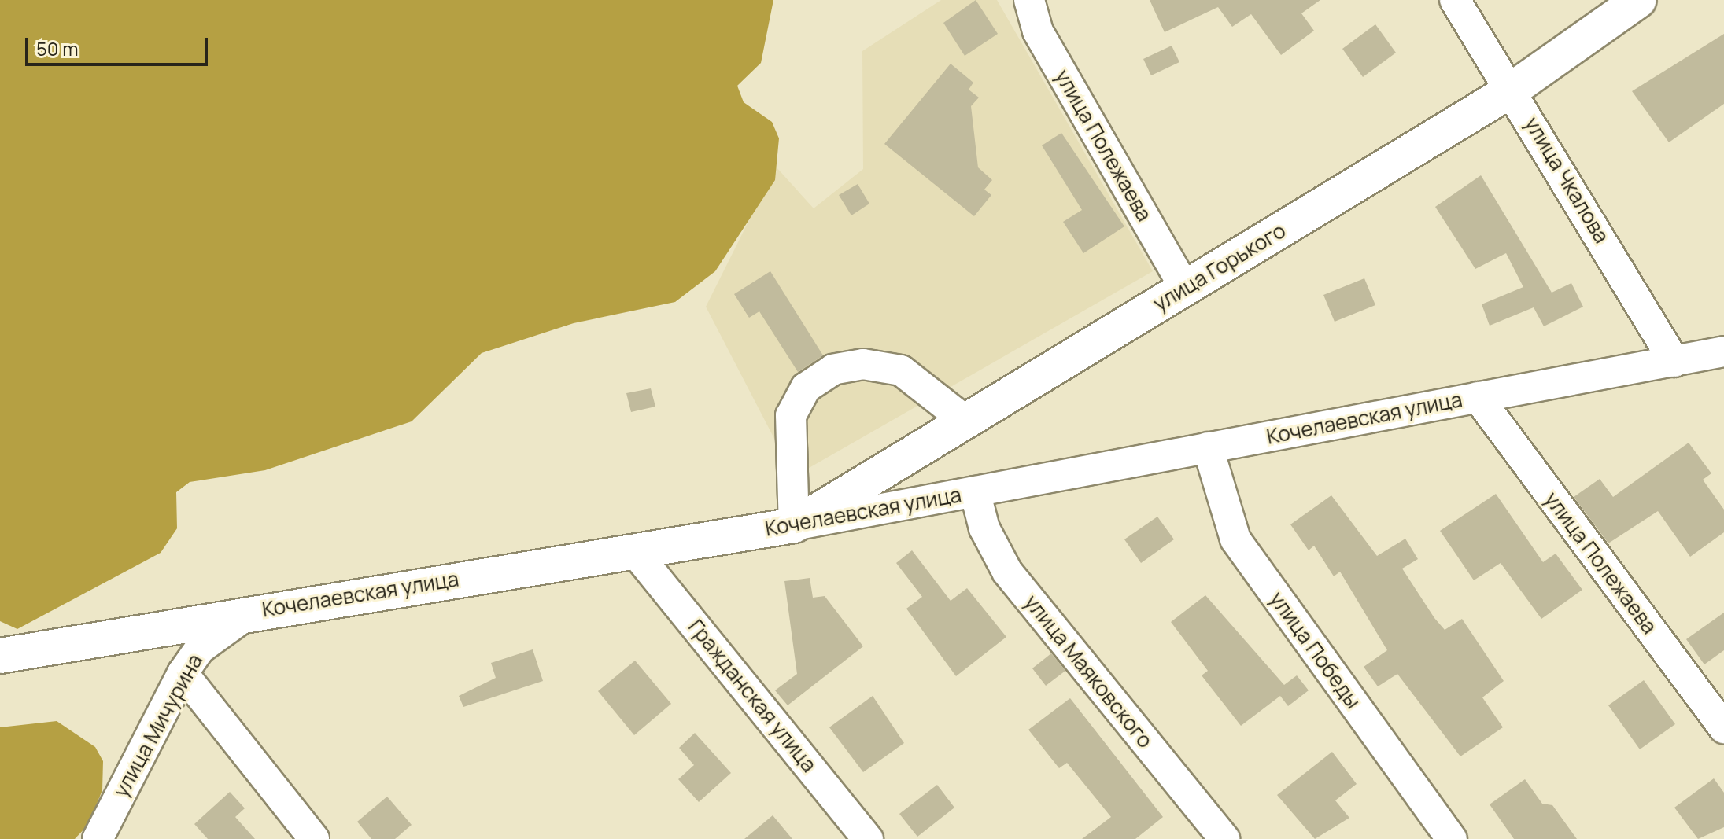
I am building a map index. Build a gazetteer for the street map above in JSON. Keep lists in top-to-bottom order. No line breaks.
{"streets":{"main road":["улица Горького","Кочелаевская улица"],"street":["улица Полежаева","улица Чкалова","улица Победы","улица Маяковского","Гражданская улица","улица Мичурина"]},"crossings":[["улица Полежаева","улица Горького"],["улица Полежаева","Кочелаевская улица"],["улица Чкалова","улица Горького"],["улица Чкалова","Кочелаевская улица"],["улица Горького","Кочелаевская улица"],["Кочелаевская улица","улица Победы"],["Кочелаевская улица","улица Маяковского"],["Кочелаевская улица","Гражданская улица"],["Кочелаевская улица","улица Мичурина"]],"scale_bar":"50 m"}
